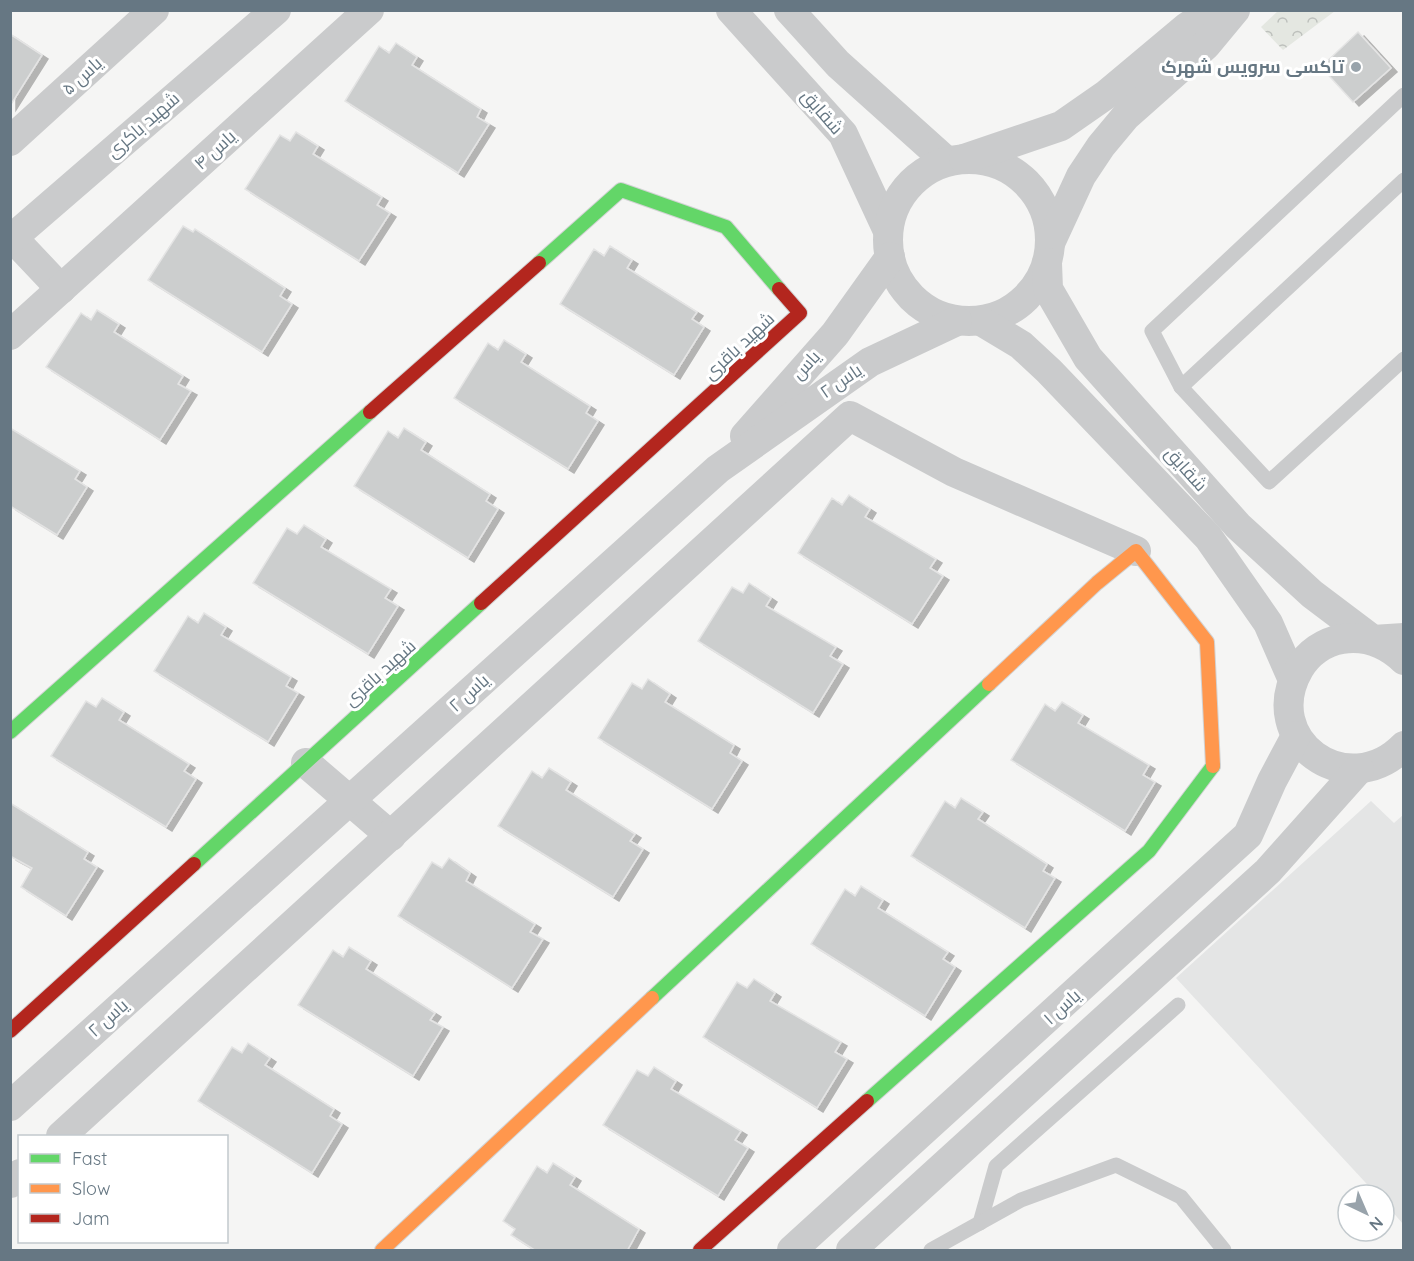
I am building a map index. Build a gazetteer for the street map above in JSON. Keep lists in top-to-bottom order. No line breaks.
{"streets":{"street":["یاس ۵","شقایق","شهید باکری","یاس ۴","شهید باقری","یاس","یاس ۲","یاس ۱"]},"crossings":[["شقایق","یاس"],["شقایق","یاس ۲"],["یاس","یاس ۲"]],"places":["تاکسی سرویس شهرک"],"legend":["Fast","Slow","Jam"],"north":"bottom right"}
